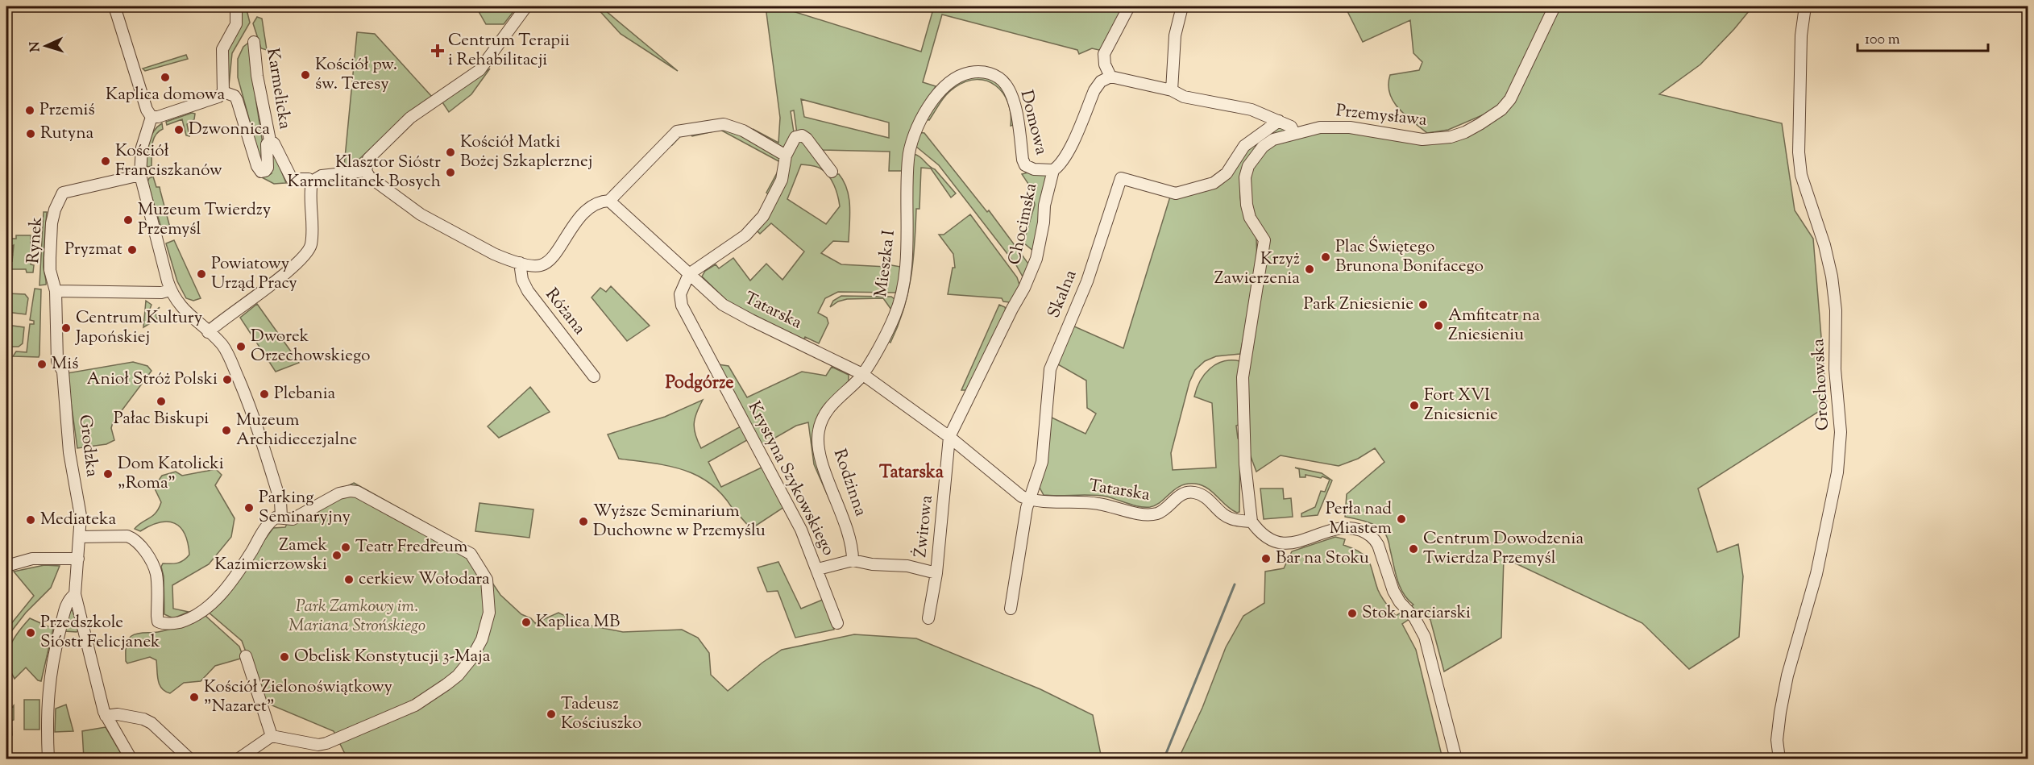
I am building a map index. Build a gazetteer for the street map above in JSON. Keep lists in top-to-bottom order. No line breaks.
{"streets":{"street":["Karmelicka","Przemysława","Domowa","Chocimska","Rynek","Mieszka I","Skalna","Tatarska","Różana","Grochowska","Grodzka","Krystyna Szykowskiego","Rodzinna","Żwirowa"]},"crossings":[["Przemysława","Tatarska"],["Domowa","Chocimska"],["Domowa","Mieszka I"],["Chocimska","Tatarska"],["Chocimska","Żwirowa"],["Rynek","Grodzka"],["Mieszka I","Tatarska"],["Mieszka I","Rodzinna"],["Skalna","Tatarska"],["Tatarska","Krystyna Szykowskiego"],["Tatarska","Rodzinna"],["Tatarska","Żwirowa"]],"districts":["Podgórze","Tatarska"],"parks":["Park Zamkowy im. Mariana Strońskiego"],"places":{"health":["Centrum Terapii i Rehabilitacji"],"other":["Kościół pw. św. Teresy","Kaplica domowa","Przemiś","Dzwonnica","Rutyna","Kościół Matki Bożej Szkaplerznej","Kościół Franciszkanów","Klasztor Sióstr Karmelitanek Bosych","Muzeum Twierdzy Przemyśl","Pryzmat","Plac Świętego Brunona Bonifacego","Krzyż Zawierzenia","Powiatowy Urząd Pracy","Park Zniesienie","Amfiteatr na Zniesieniu","Centrum Kultury Japońskiej","Dworek Orzechowskiego","Miś","Anioł Stróż Polski","Plebania","Pałac Biskupi","Fort XVI Zniesienie","Muzeum Archidiecezjalne","Dom Katolicki „Roma”","Parking Seminaryjny","Perła nad Miastem","Mediateka","Wyższe Seminarium Duchowne w Przemyślu","Teatr Fredreum","Centrum Dowodzenia Twierdza Przemyśl","Zamek Kazimierzowski","Bar na Stoku","cerkiew Wołodara","Stok narciarski","Kaplica MB","Przedszkole Sióstr Felicjanek","Obelisk Konstytucji 3-Maja","Kościół Zielonoświątkowy \"Nazaret\"","Tadeusz Kościuszko"]},"scale_bar":"100 m","north":"left"}
